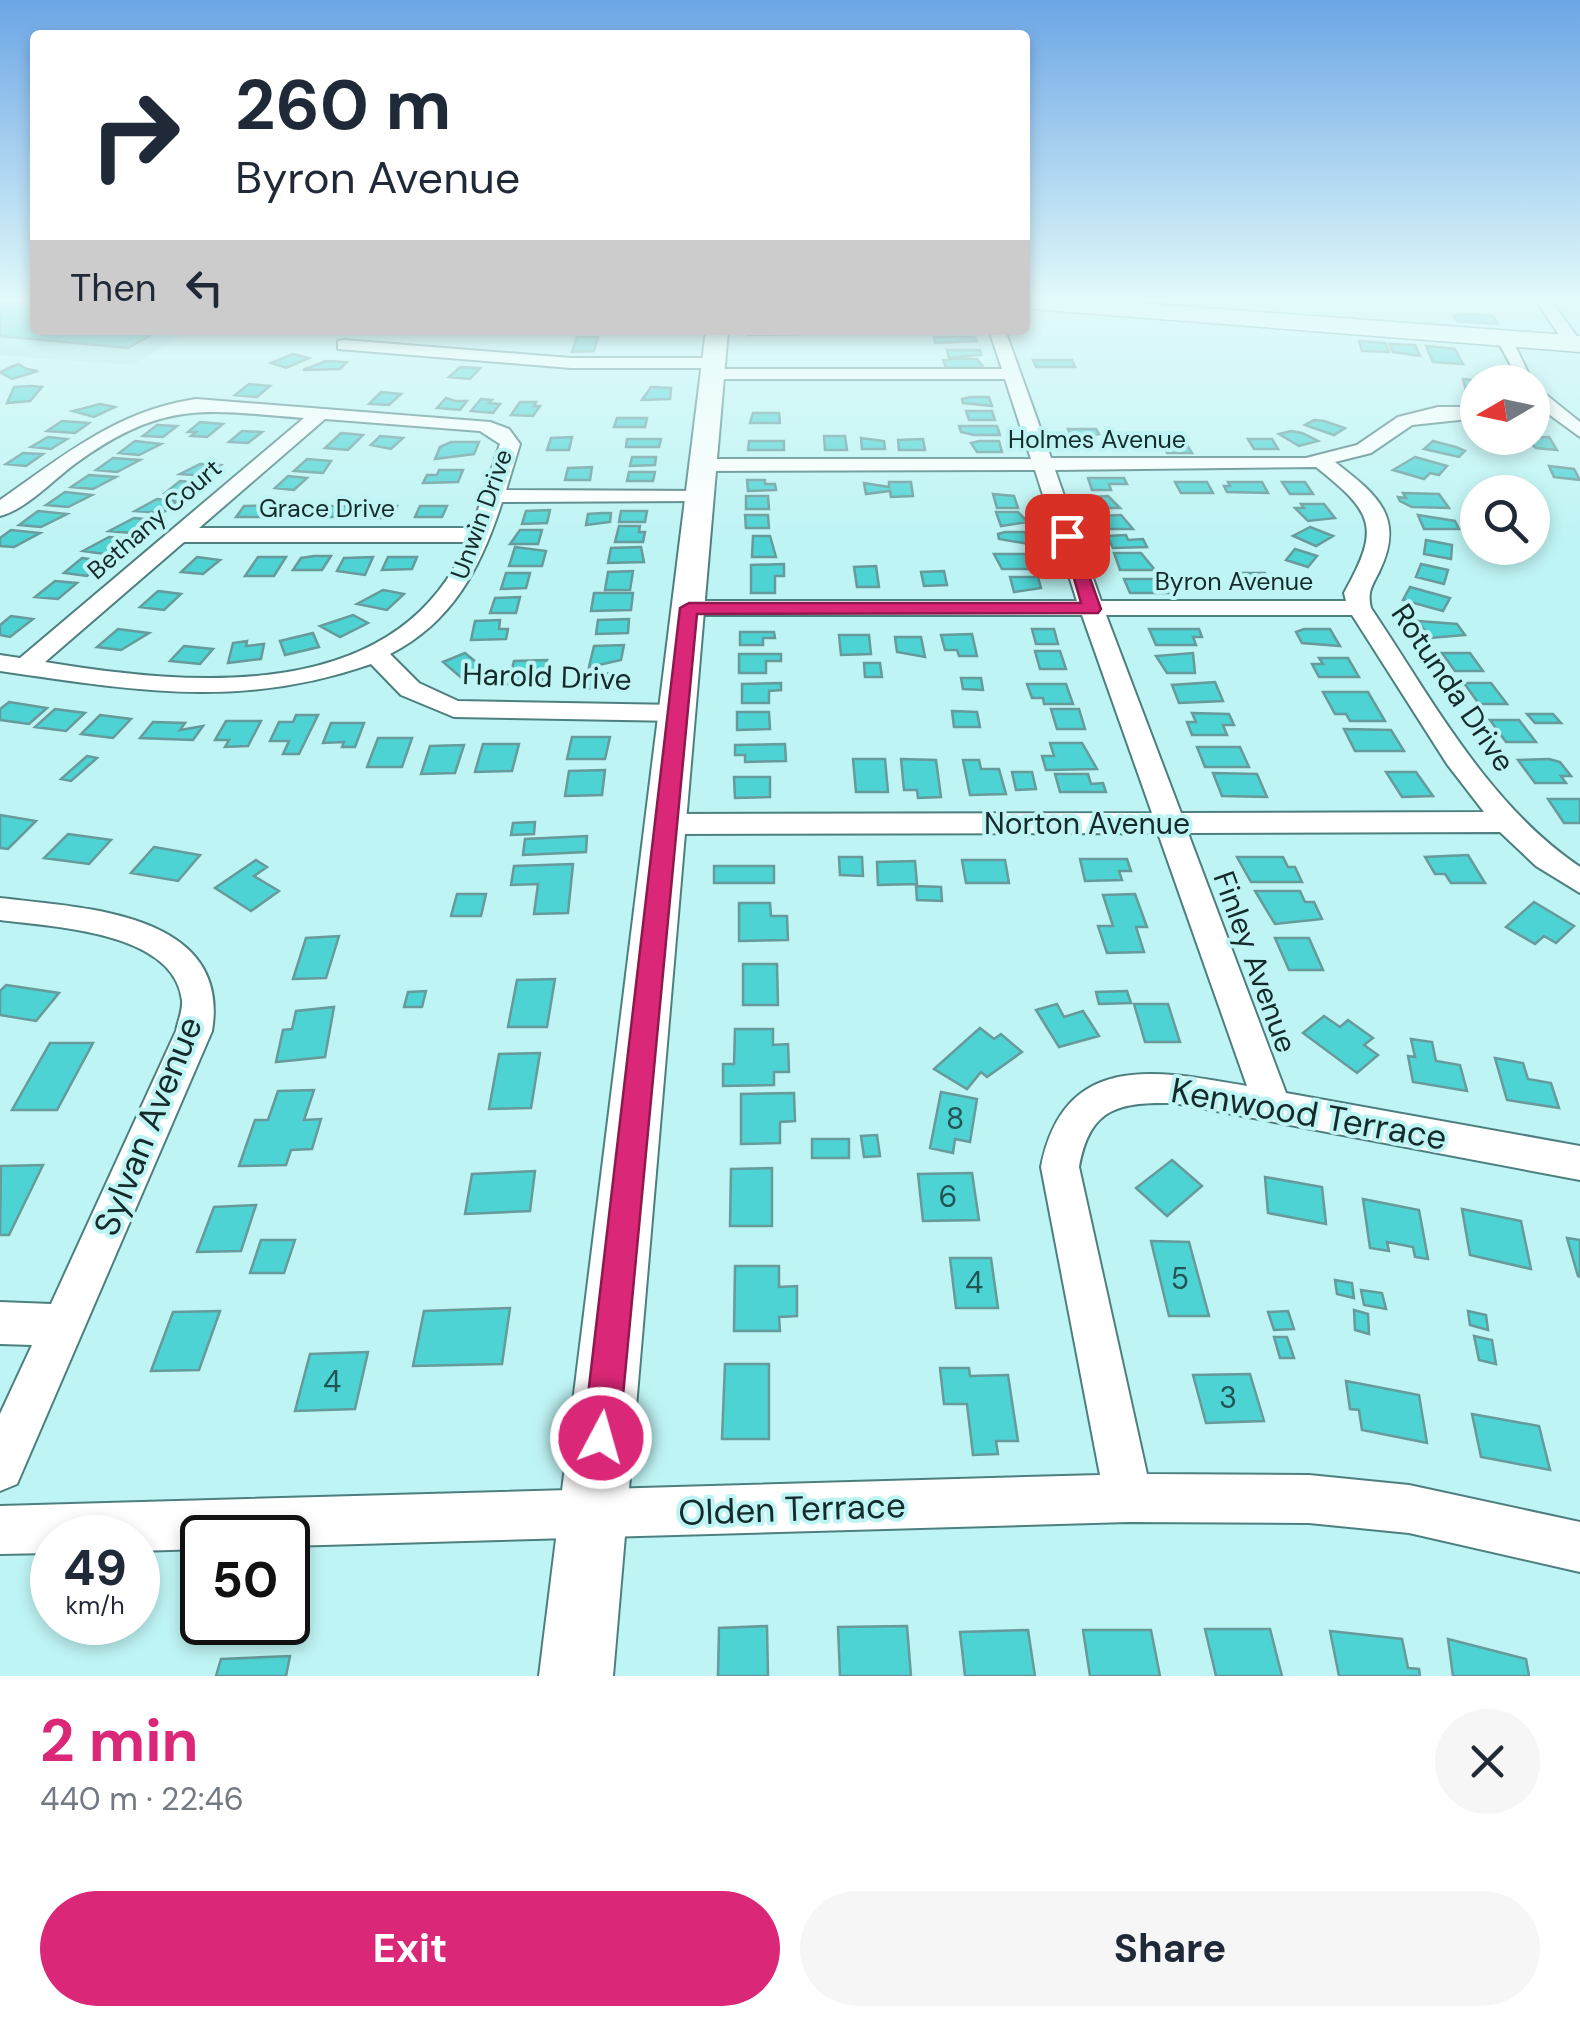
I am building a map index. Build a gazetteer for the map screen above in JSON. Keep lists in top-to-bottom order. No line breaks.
{"streets":{"street":["Holmes Avenue","Grace Drive","Unwin Drive","Bethany Court","Byron Avenue","Harold Drive","Rotunda Drive","Norton Avenue","Finley Avenue","Kenwood Terrace","Sylvan Avenue","Olden Terrace"]},"crossings":[["Holmes Avenue","Rotunda Drive"],["Holmes Avenue","Finley Avenue"],["Grace Drive","Unwin Drive"],["Grace Drive","Bethany Court"],["Unwin Drive","Bethany Court"],["Unwin Drive","Harold Drive"],["Byron Avenue","Rotunda Drive"],["Byron Avenue","Finley Avenue"],["Rotunda Drive","Norton Avenue"],["Norton Avenue","Finley Avenue"],["Finley Avenue","Kenwood Terrace"],["Kenwood Terrace","Olden Terrace"]],"house_numbers":["8","6","5","4","4","3"],"north":"left","page":{"turn":["260 m","Byron Avenue"],"then":"Then","speed":"49 km/h","limit":"50","heading":["2 min","440 m · 22:46"],"buttons":["Exit","Share"]}}
